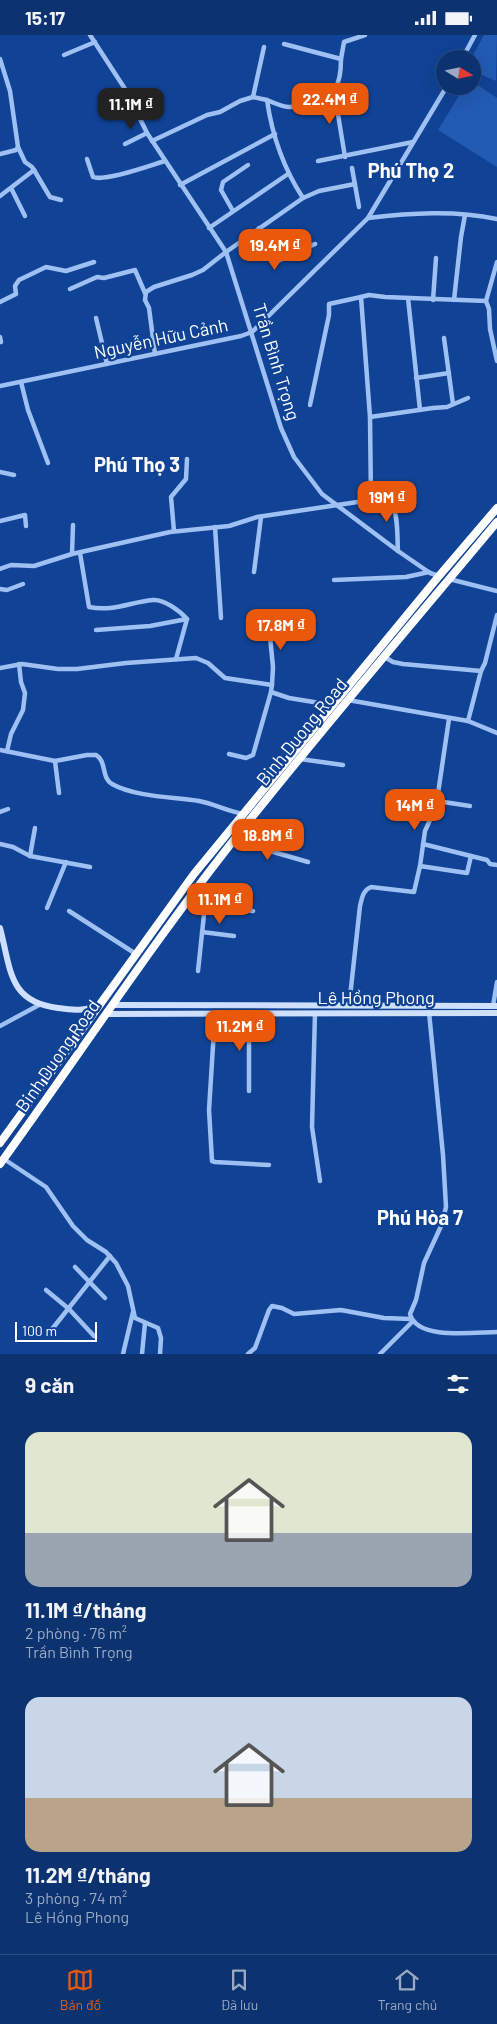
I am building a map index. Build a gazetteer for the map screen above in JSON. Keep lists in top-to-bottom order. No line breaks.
{"streets":{"highway":["Binh Duong Road"],"street":["Nguyễn Hữu Cảnh","Trần Bình Trọng","Lê Hồng Phong"]},"crossings":[["Nguyễn Hữu Cảnh","Trần Bình Trọng"],["Trần Bình Trọng","Binh Duong Road"],["Binh Duong Road","Lê Hồng Phong"]],"districts":["Phú Thọ 2","Phú Thọ 3","Phú Hòa 7"],"scale_bar":"100 m","north":"right","page":{"status":"15:17","price":["22.4M ₫","11.1M ₫","19.4M ₫","19M ₫","17.8M ₫","14M ₫","18.8M ₫","11.1M ₫","11.2M ₫"],"scale":"100 m","heading":"9 căn","list":[{"name":"11.1M ₫/tháng","note":"2 phòng · 76 m² · Trần Bình Trọng"},{"name":"11.2M ₫/tháng","note":"3 phòng · 74 m² · Lê Hồng Phong"}],"tabs":["Bản đồ","Đã lưu","Trang chủ"]}}
